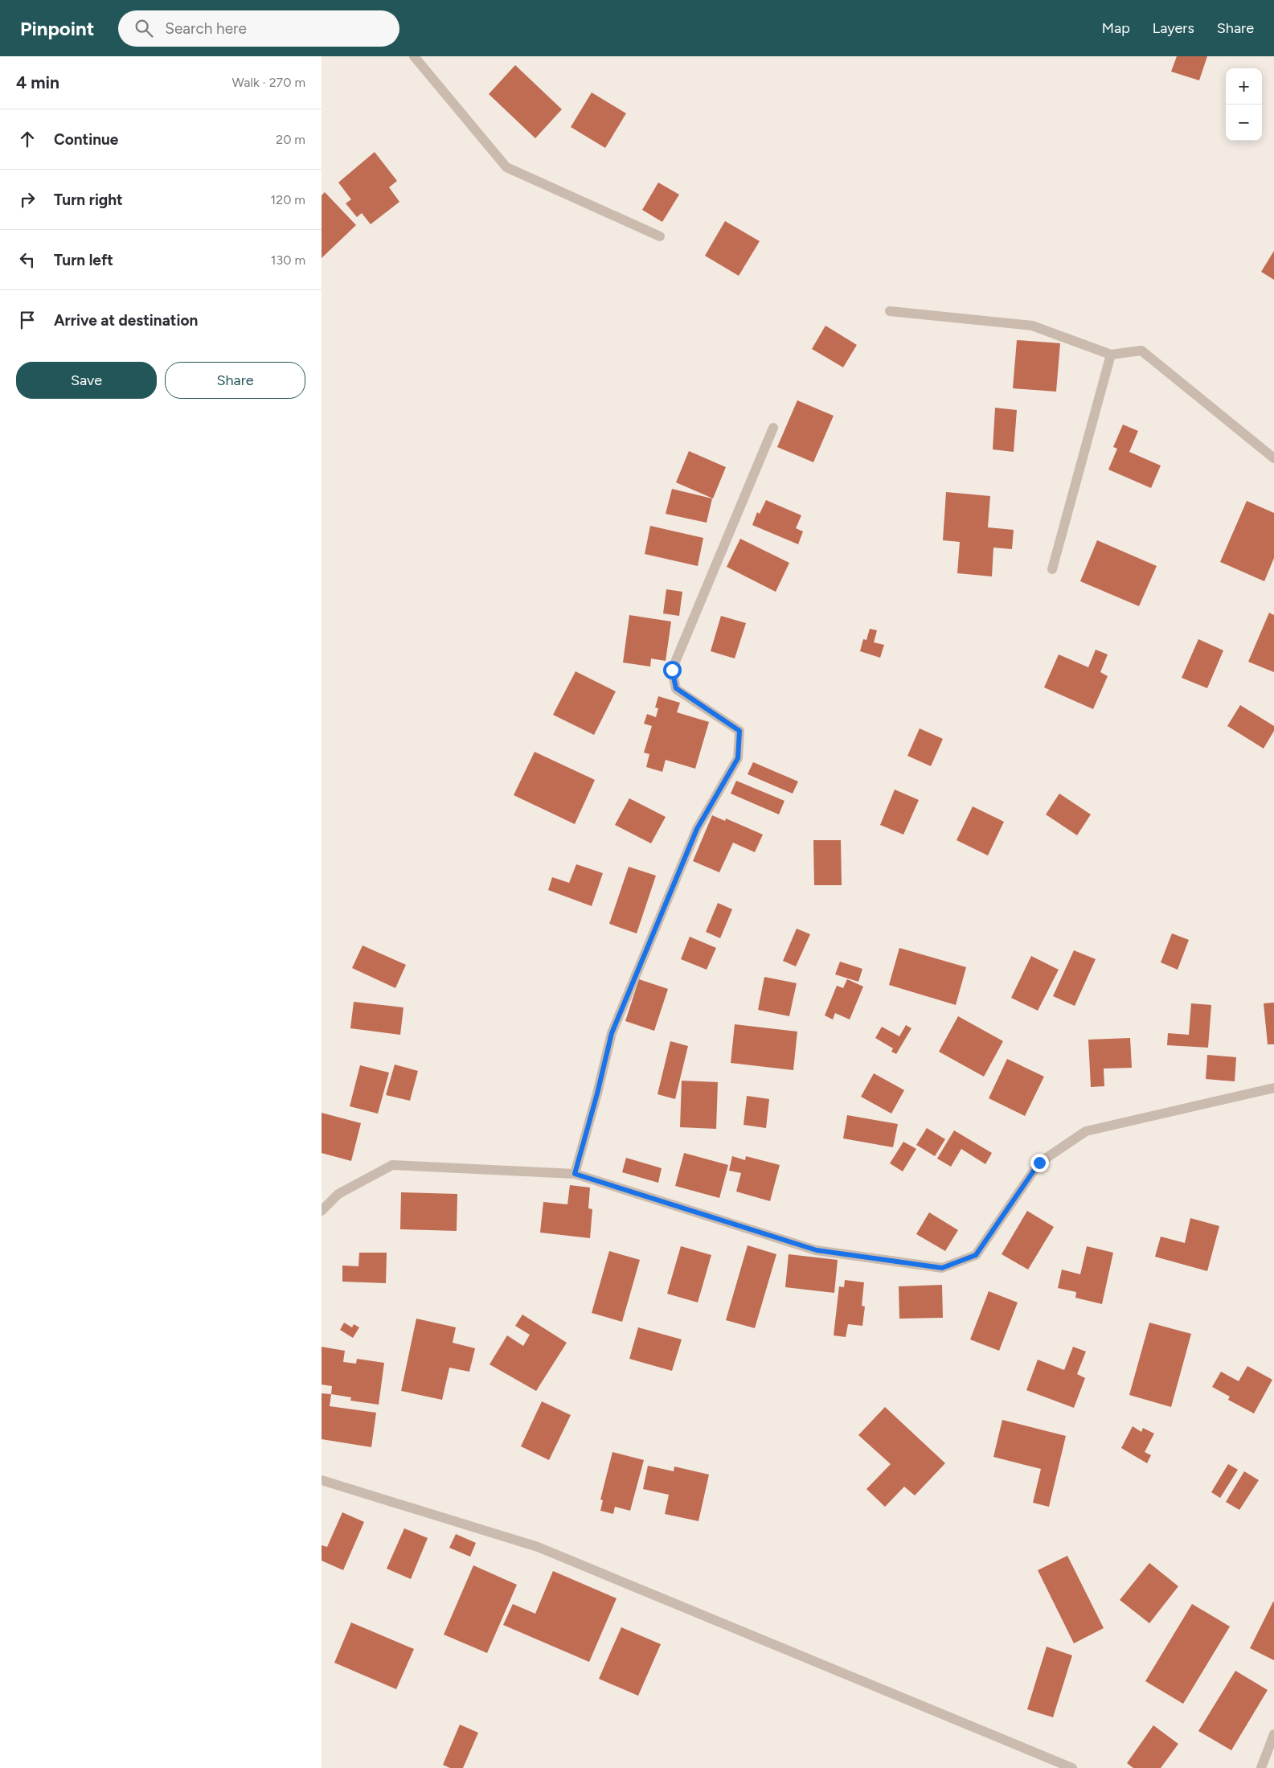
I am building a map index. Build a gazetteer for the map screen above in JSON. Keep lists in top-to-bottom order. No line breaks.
{"page":{"header":"Pinpoint","search":"Search here","nav":["Map","Layers","Share"],"heading":["4 min","Walk · 270 m"],"map_buttons":["+","−"],"list":[["Continue","20 m"],["Turn right","120 m"],["Turn left","130 m"],"Arrive at destination"],"buttons":["Save","Share"]}}
